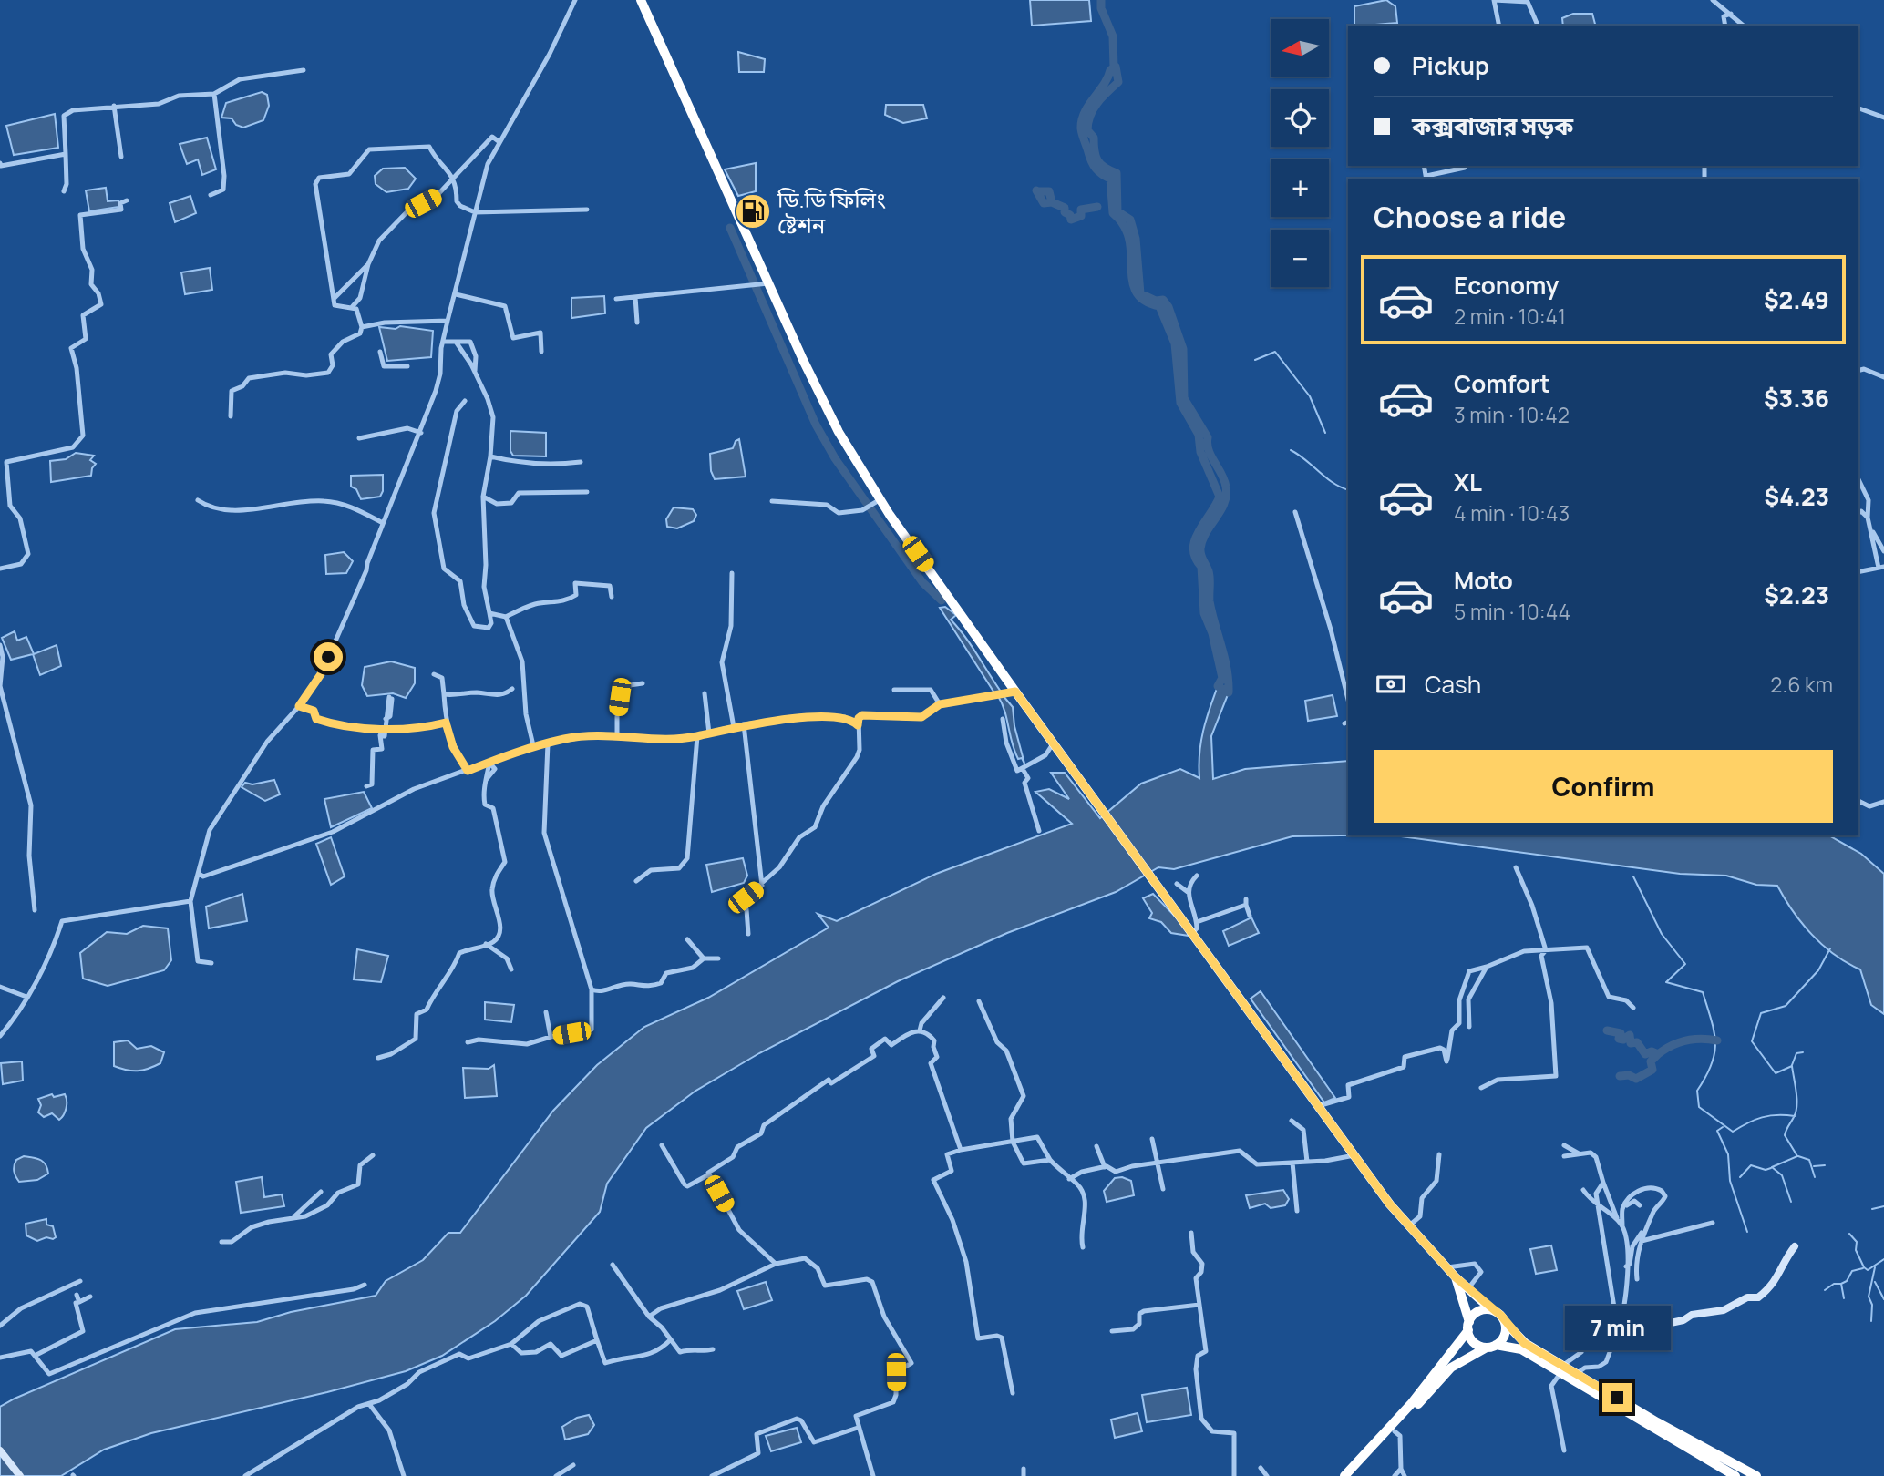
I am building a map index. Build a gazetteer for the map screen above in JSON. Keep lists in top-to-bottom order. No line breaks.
{"places":{"fuel station":["ডি.ডি ফিলিং ষ্টেশন"]},"north":"left","page":{"map_buttons":["+","−"],"banner":["Pickup","কক্সবাজার সড়ক"],"heading":"Choose a ride","list":[{"name":"Economy","note":"2 min · 10:41","value":"$2.49"},{"name":"Comfort","note":"3 min · 10:42","value":"$3.36"},{"name":"XL","note":"4 min · 10:43","value":"$4.23"},{"name":"Moto","note":"5 min · 10:44","value":"$2.23"}],"pay":["Cash","2.6 km"],"buttons":"Confirm","bubble":"7 min"}}
